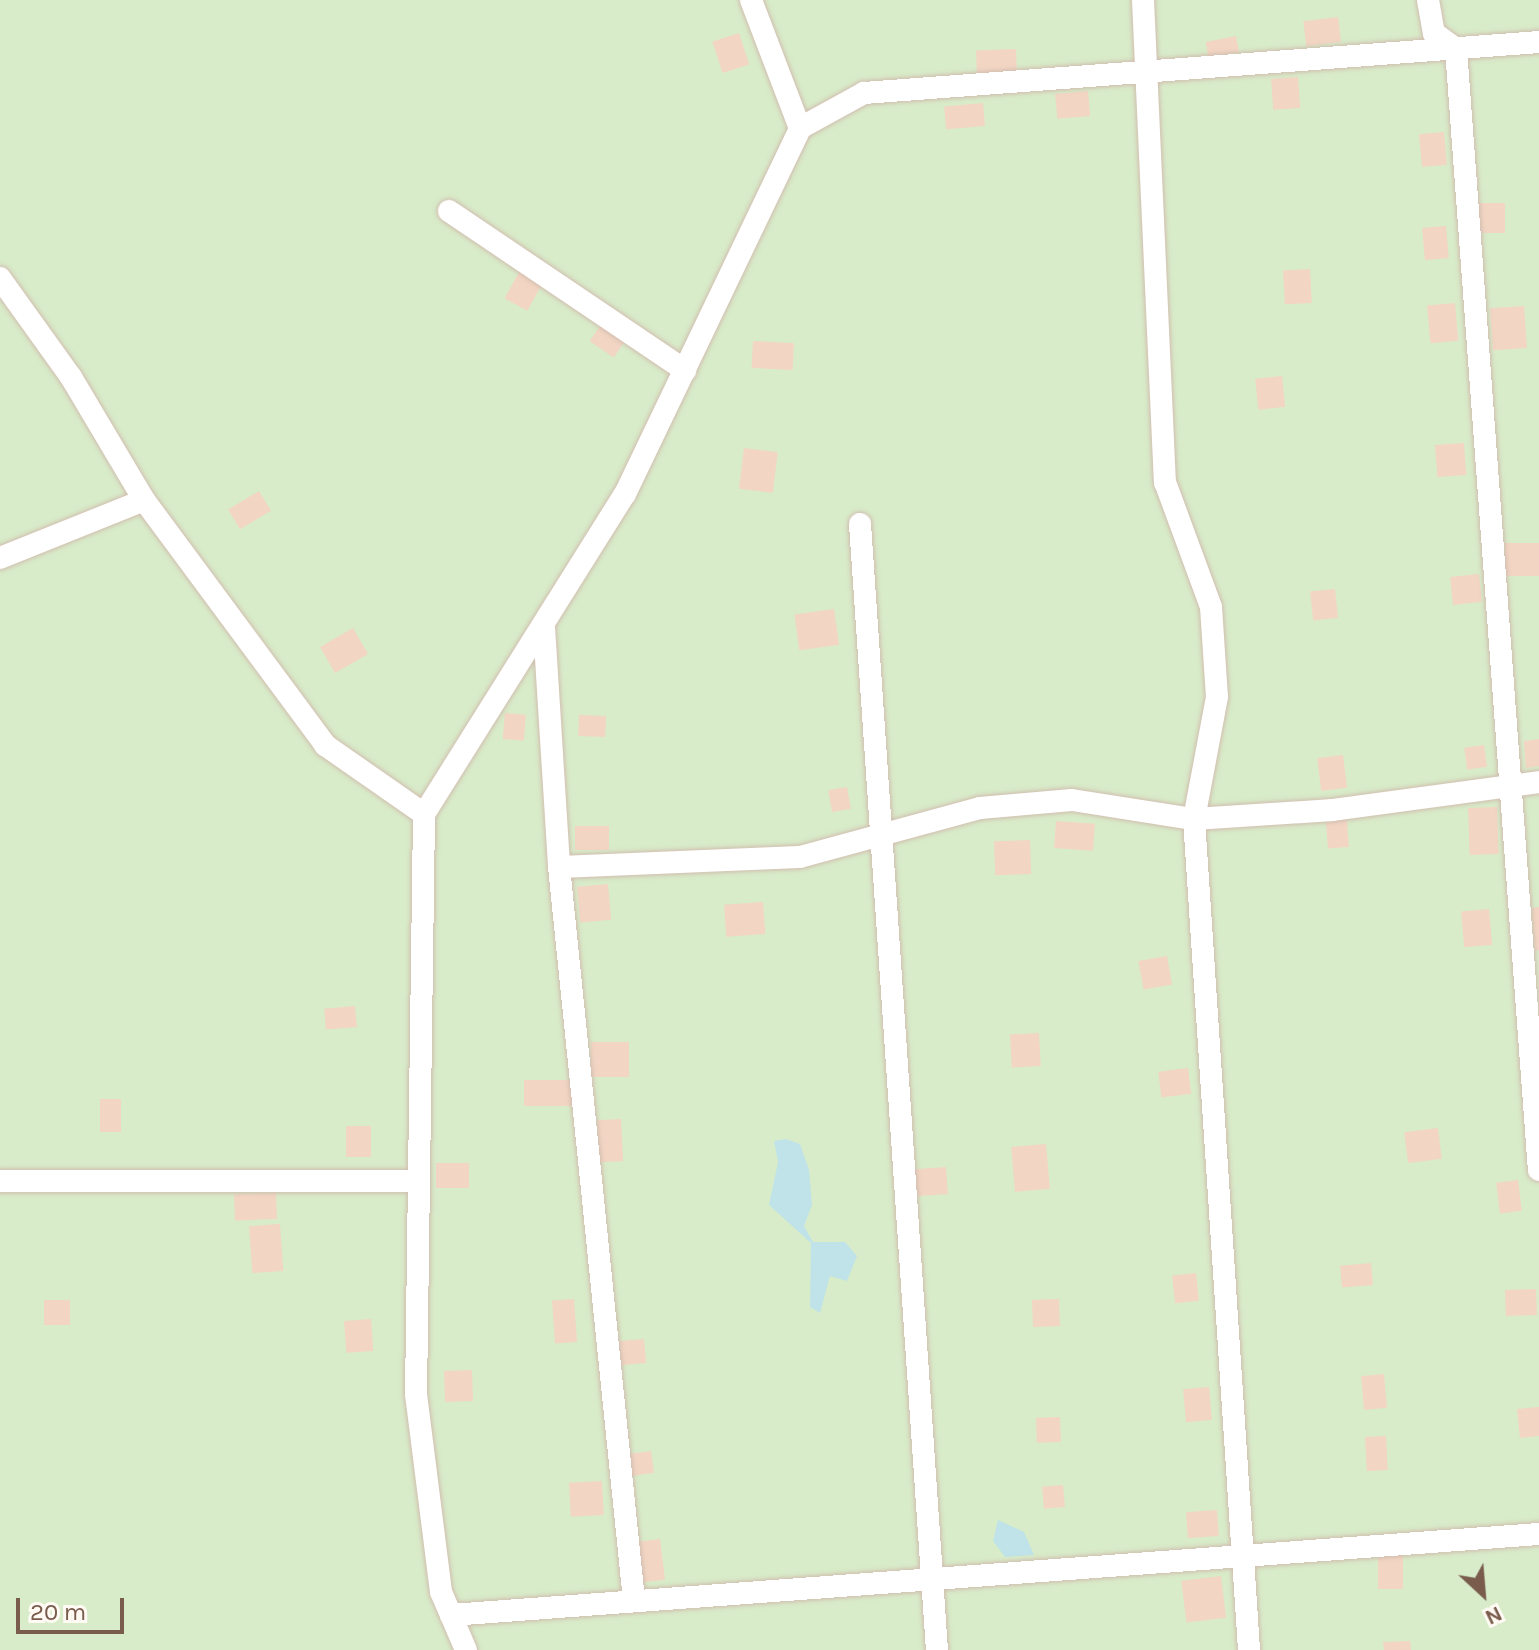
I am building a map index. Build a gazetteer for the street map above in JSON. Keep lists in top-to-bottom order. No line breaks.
{"scale_bar":"20 m","north":"bottom right"}
